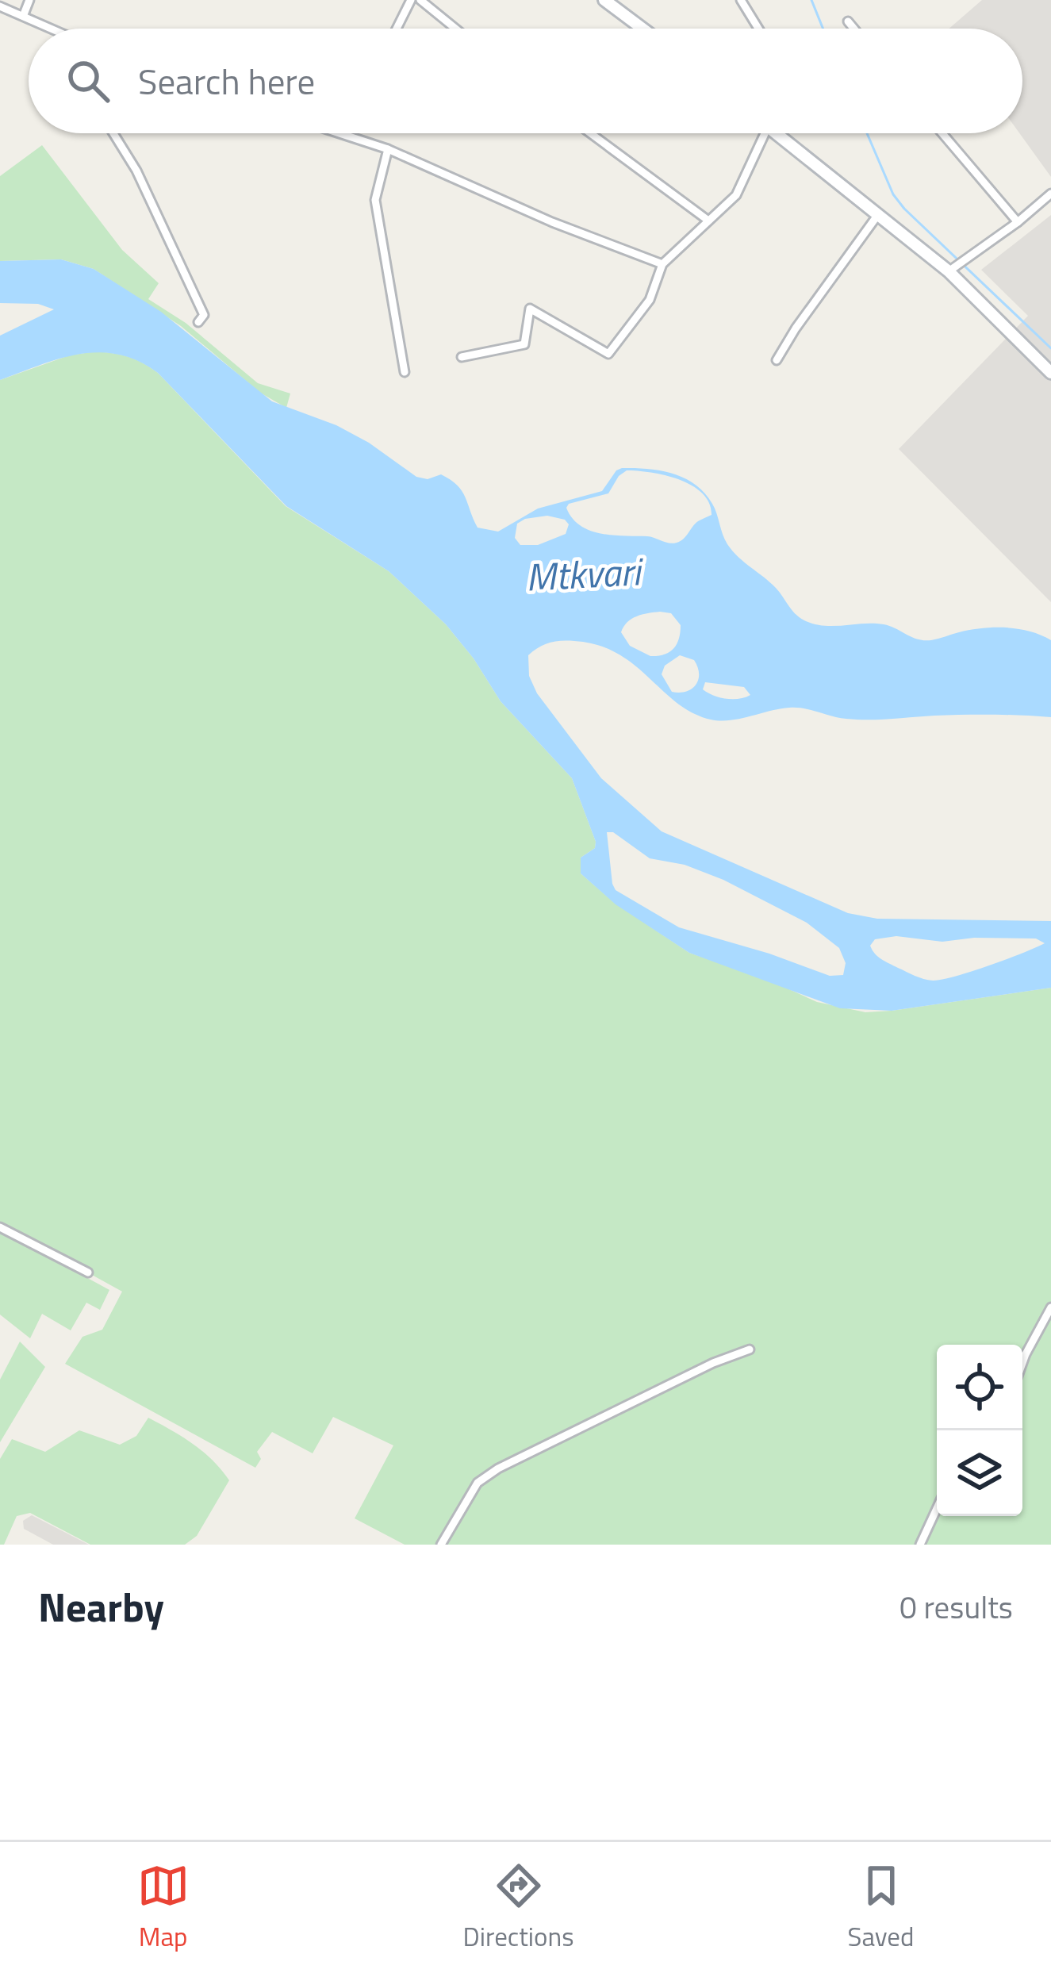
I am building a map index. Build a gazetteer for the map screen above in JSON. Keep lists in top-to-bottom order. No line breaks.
{"water":["Mtkvari"],"page":{"search":"Search here","heading":["Nearby","0 results"],"nav":["Map","Directions","Saved"]}}
